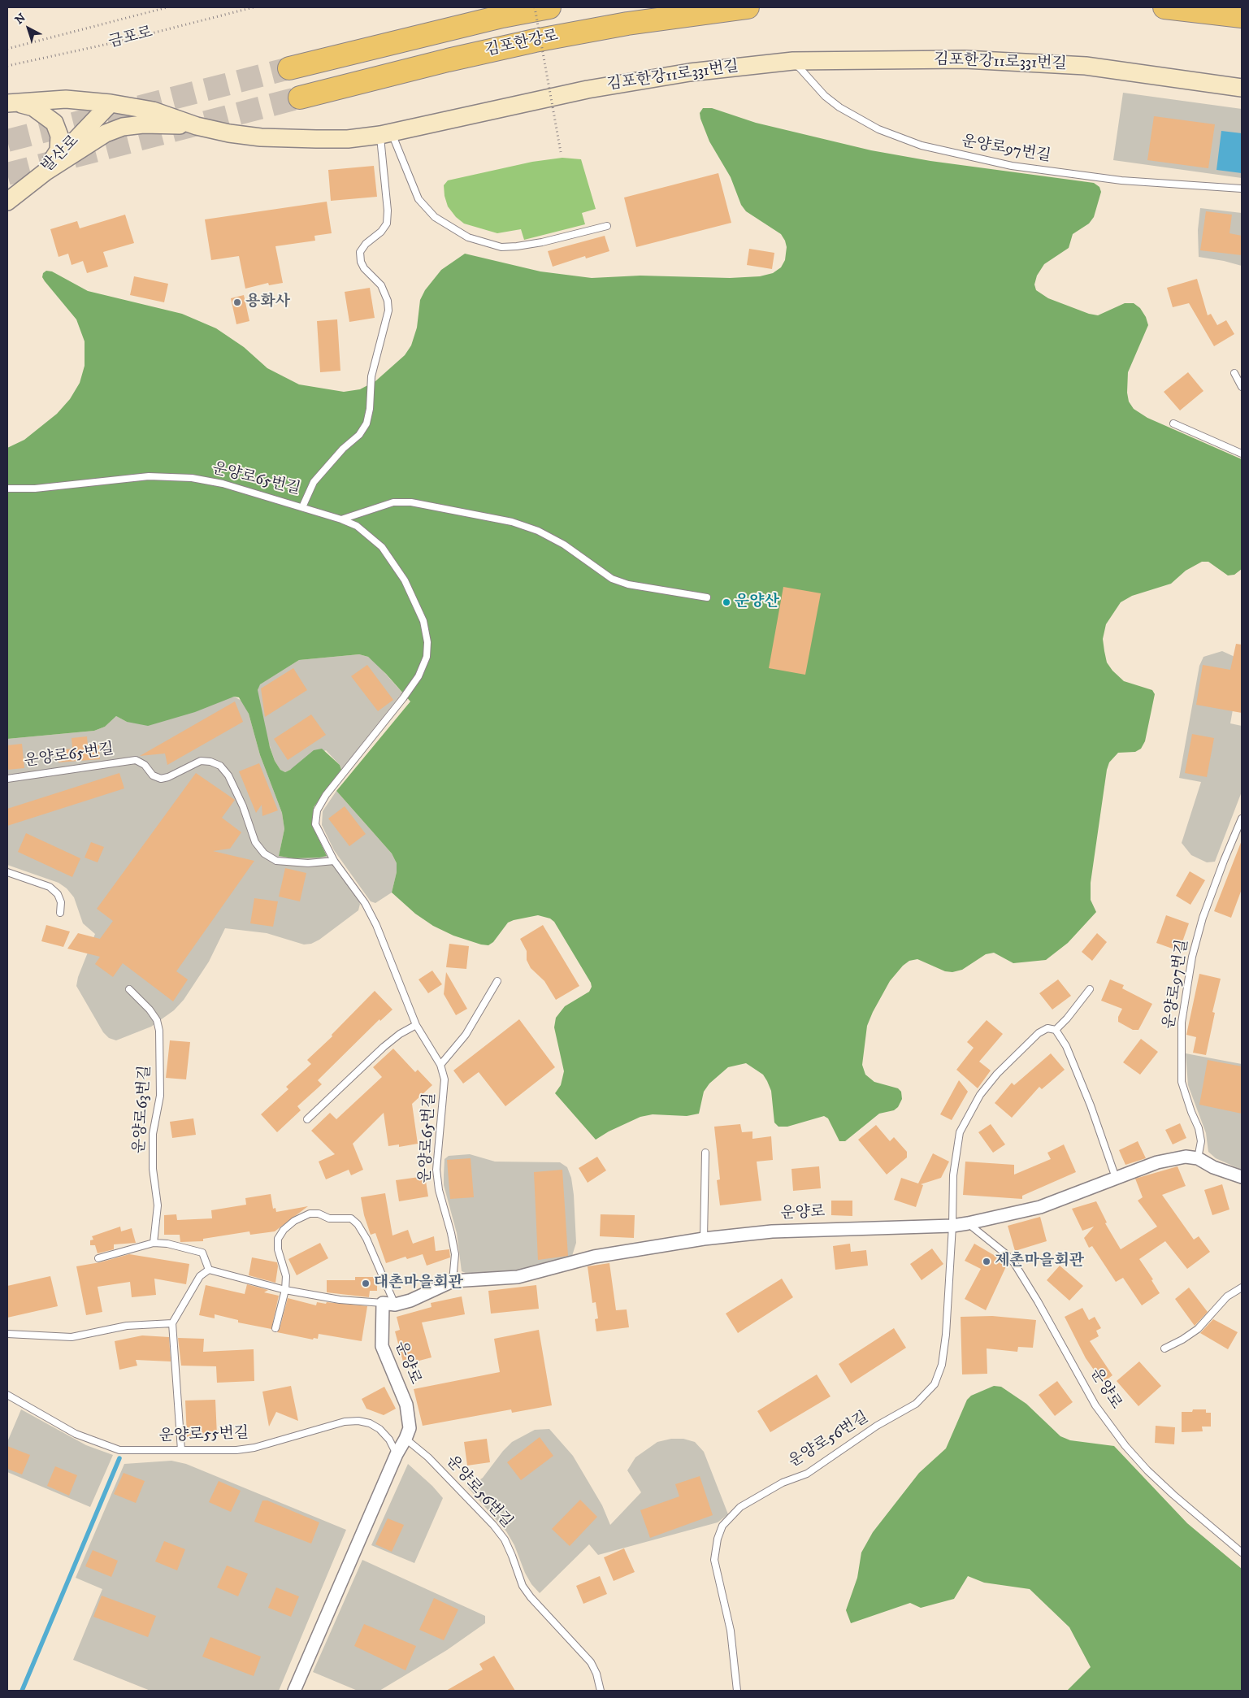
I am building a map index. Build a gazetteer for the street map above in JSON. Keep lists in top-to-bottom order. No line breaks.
{"streets":{"highway":["김포한강로"],"main road":["김포한강11로331번길","발산로"],"street":["운양로"],"lane":["운양로97번길","운양로65번길","운양로63번길","운양로55번길","운양로56번길"],"path":["금포로"]},"crossings":[["김포한강11로331번길","운양로97번길"],["김포한강11로331번길","발산로"],["김포한강11로331번길","운양로65번길"],["운양로97번길","운양로"],["운양로65번길","운양로"],["운양로","운양로55번길"],["운양로","운양로56번길"]],"places":["용화사","운양산","제촌마을회관","대촌마을회관"],"north":"top left"}
